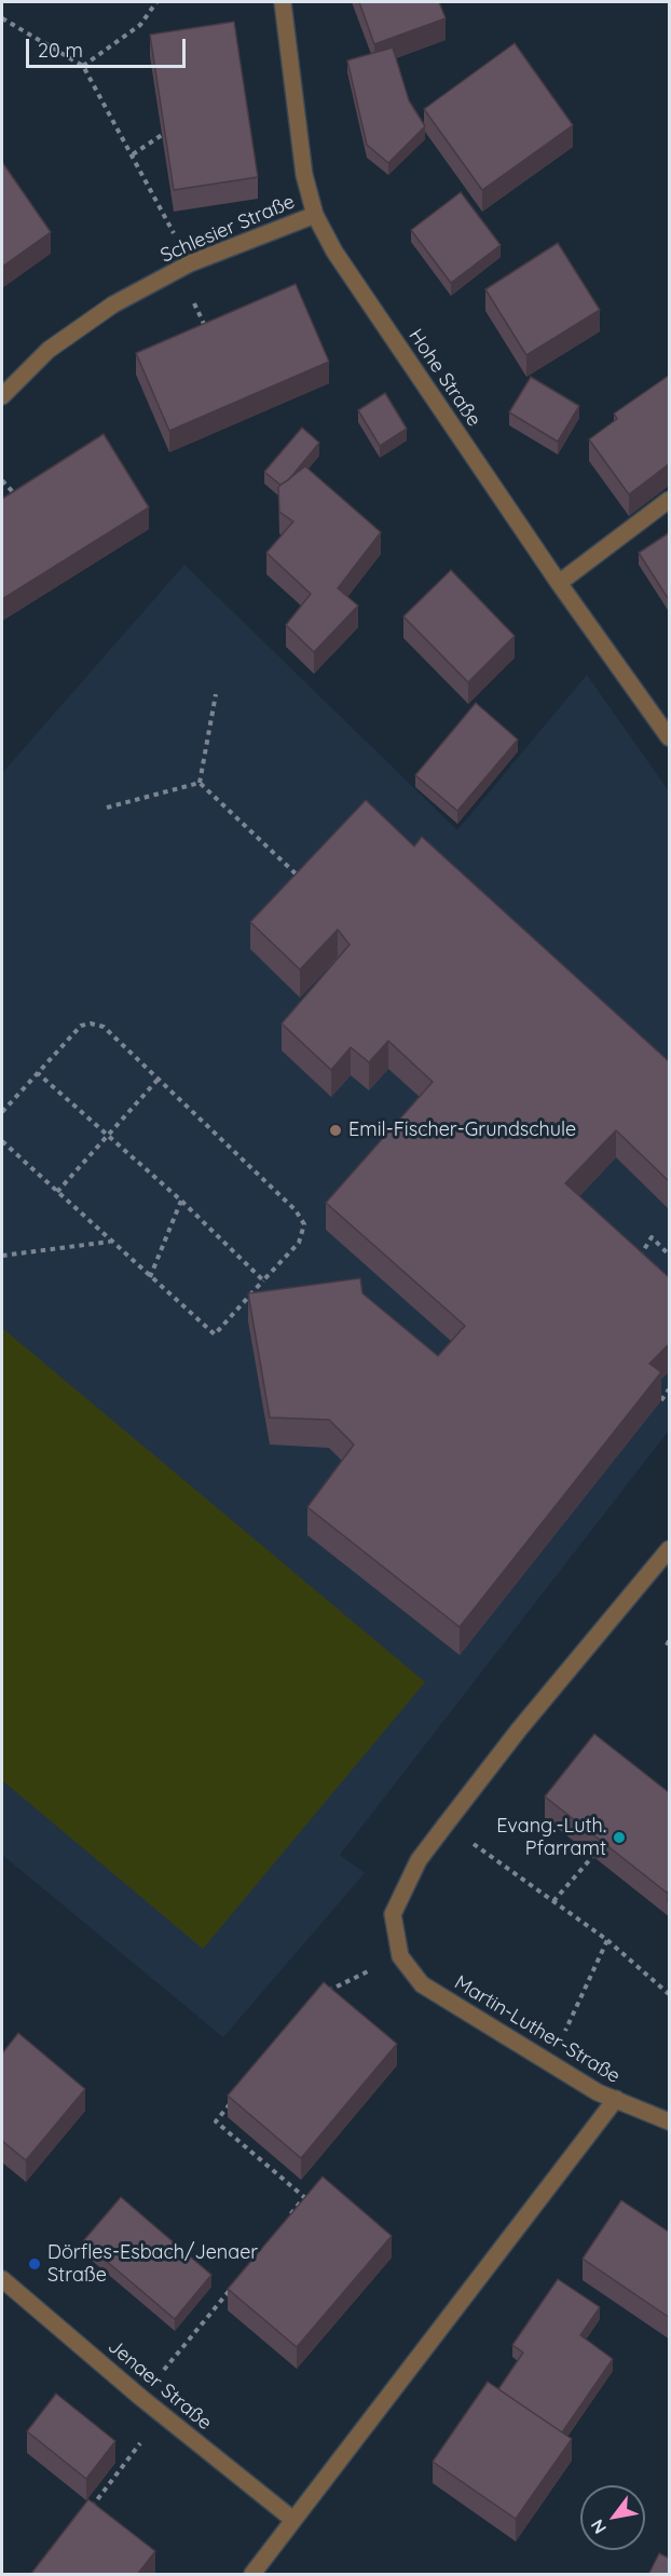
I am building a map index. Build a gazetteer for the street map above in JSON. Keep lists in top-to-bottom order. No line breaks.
{"streets":{"street":["Schlesier Straße","Hohe Straße","Martin-Luther-Straße","Jenaer Straße"]},"crossings":[["Schlesier Straße","Hohe Straße"],["Martin-Luther-Straße","Jenaer Straße"]],"places":["Emil-Fischer-Grundschule","Evang.-Luth. Pfarramt","Dörfles-Esbach/Jenaer Straße"],"scale_bar":"20 m","north":"bottom left"}
